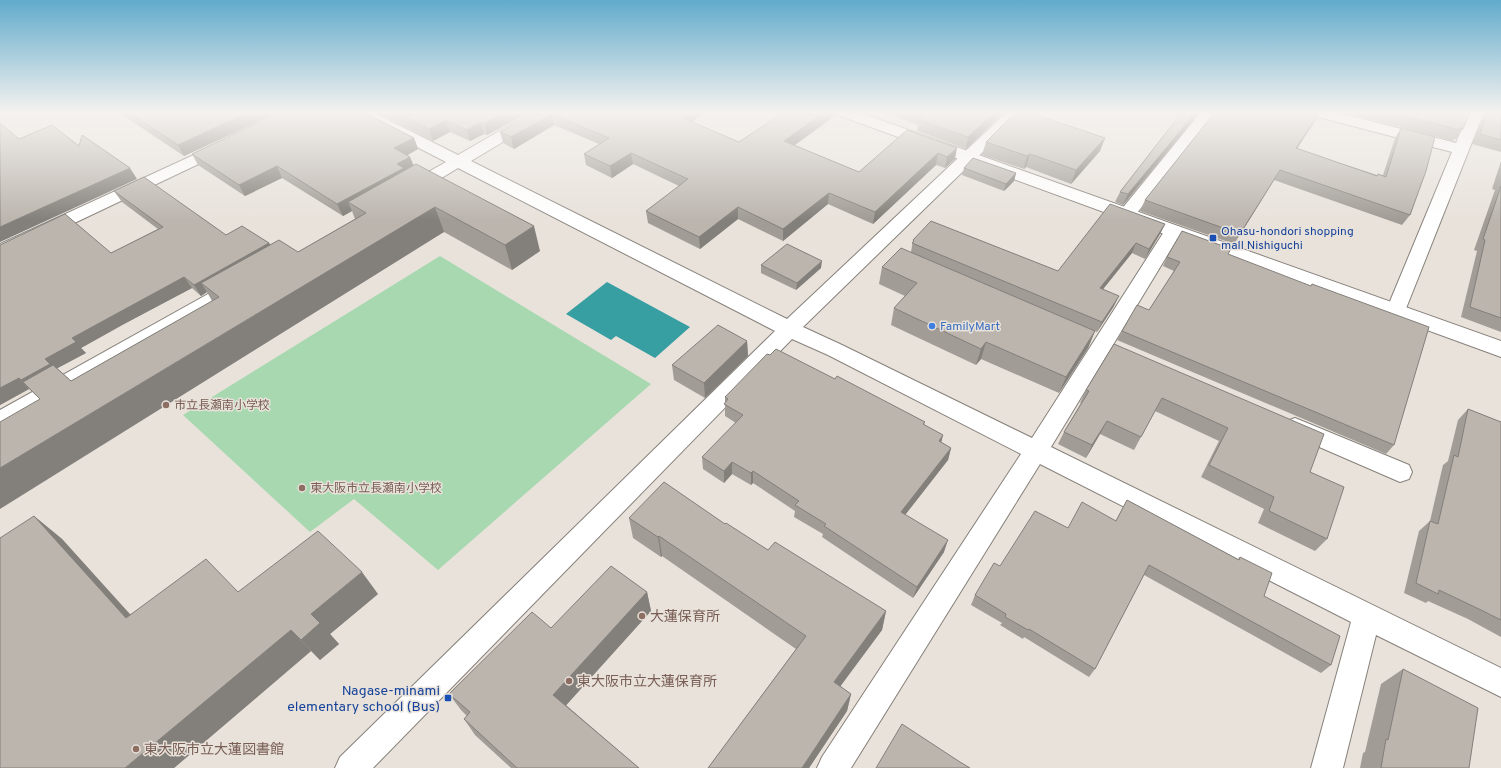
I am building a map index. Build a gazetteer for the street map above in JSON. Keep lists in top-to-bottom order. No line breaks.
{"places":{"transit":["Ohasu-hondori shopping mall Nishiguchi","Nagase-minami elementary school (Bus)"],"other":["FamilyMart","市立長瀬南小学校","東大阪市立長瀬南小学校","大蓮保育所","東大阪市立大蓮保育所","東大阪市立大蓮図書館"]}}
